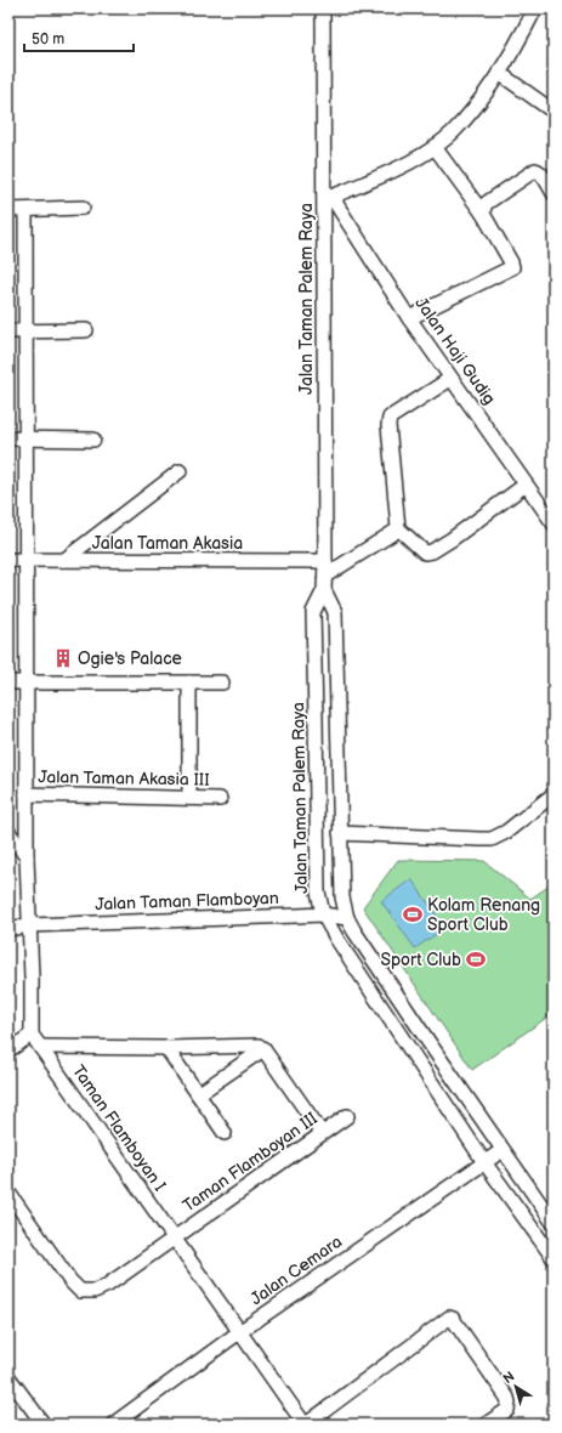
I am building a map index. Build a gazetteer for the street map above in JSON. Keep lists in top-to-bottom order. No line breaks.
{"streets":{"street":["Jalan Taman Palem Raya","Jalan Haji Gudig","Jalan Taman Akasia","Jalan Taman Akasia III","Jalan Taman Flamboyan","Taman Flamboyan I","Taman Flamboyan III","Jalan Cemara"]},"crossings":[["Jalan Taman Palem Raya","Jalan Haji Gudig"],["Jalan Taman Palem Raya","Jalan Taman Akasia"],["Jalan Taman Palem Raya","Jalan Taman Flamboyan"],["Jalan Taman Palem Raya","Jalan Cemara"],["Taman Flamboyan I","Taman Flamboyan III"],["Taman Flamboyan I","Jalan Cemara"]],"places":{"building":["Ogie's Palace"],"sports":["Kolam Renang Sport Club","Sport Club"]},"scale_bar":"50 m","north":"top left"}
